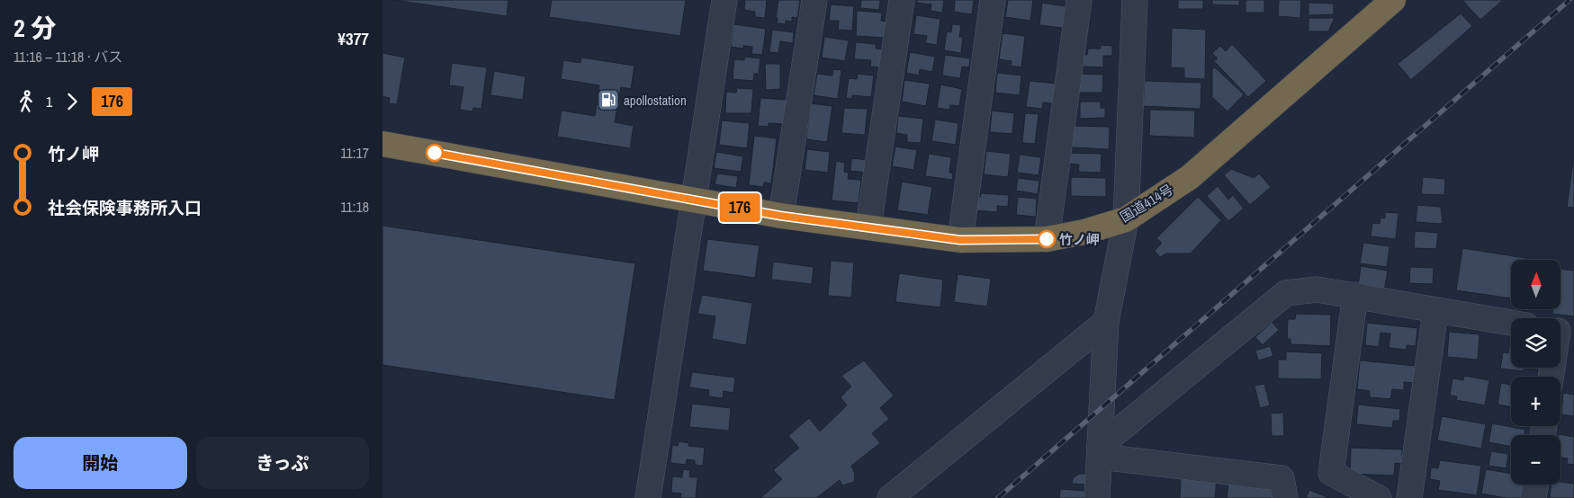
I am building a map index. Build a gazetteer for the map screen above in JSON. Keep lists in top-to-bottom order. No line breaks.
{"streets":{"highway":["国道414号"]},"places":{"fuel station":["apollostation"],"other":["竹ノ岬"]},"lines":["bus line 176"],"north":"top","page":{"heading":["2 分","11:16 – 11:18 · バス","¥377"],"on_map":"176","legs":["1","176"],"list":[{"name":"竹ノ岬","value":"11:17"},{"name":"社会保険事務所入口","value":"11:18"}],"map_buttons":["+","−"],"buttons":["開始","きっぷ"]}}
